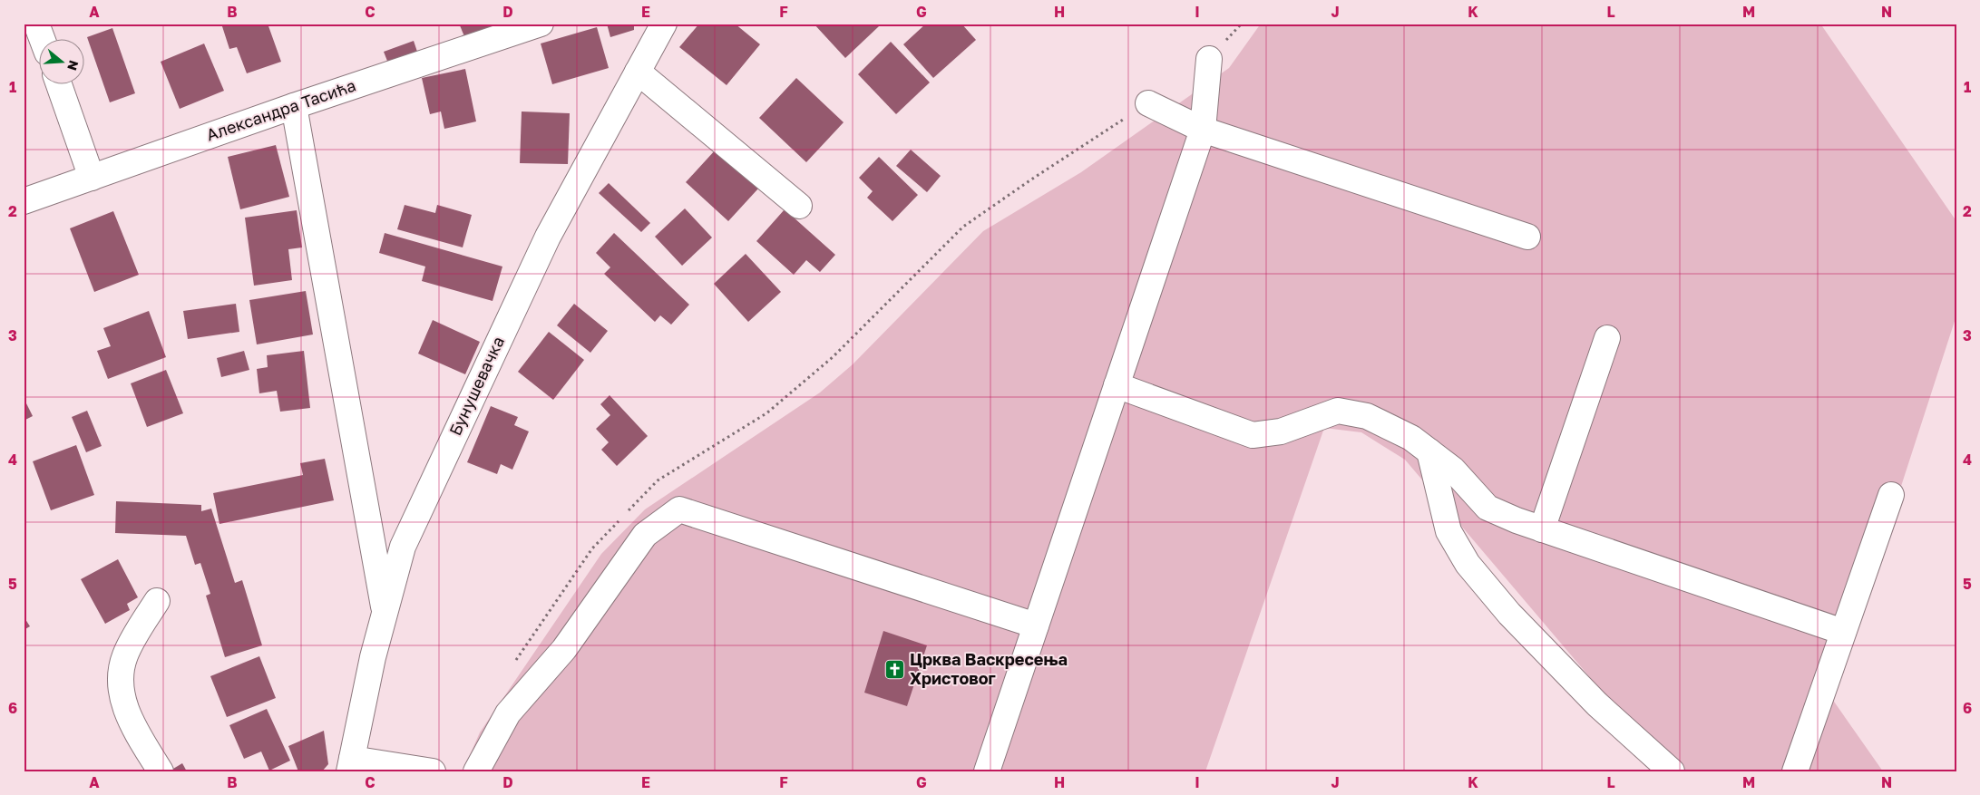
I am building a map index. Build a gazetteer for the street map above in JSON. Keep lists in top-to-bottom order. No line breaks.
{"streets":{"street":["Александра Тасића","Бунушевачка"]},"places":{"church":["Црква Васкресења Христовог"]},"north":"right","grid":{"columns":["A","B","C","D","E","F","G","H","I","J","K","L","M","N"],"rows":["1","2","3","4","5","6"]}}
